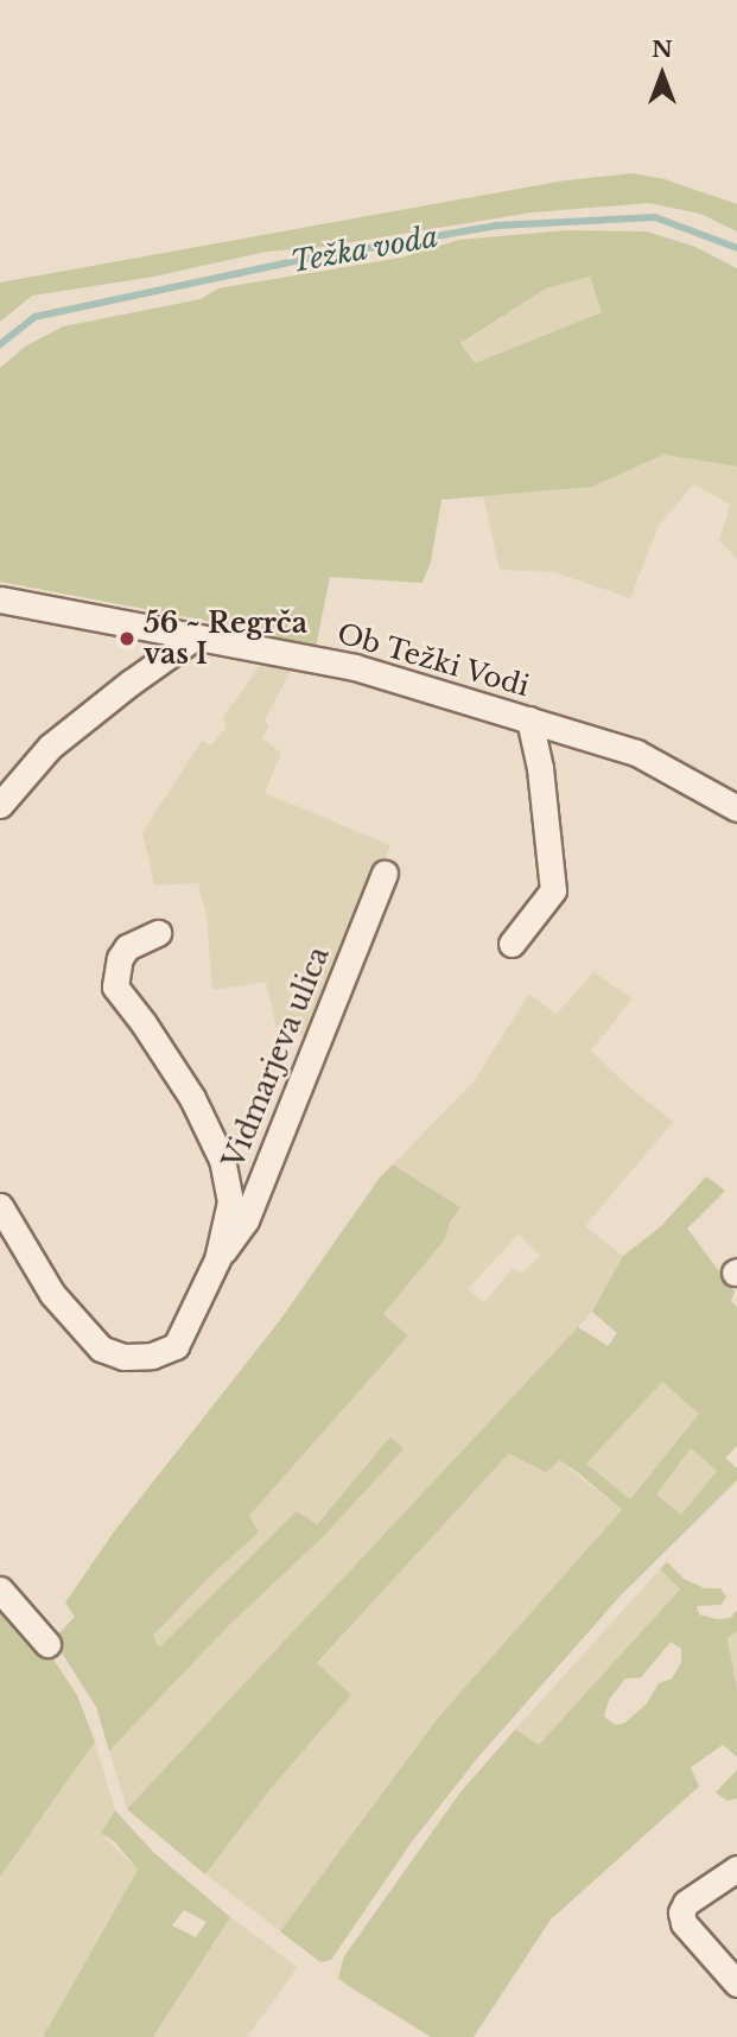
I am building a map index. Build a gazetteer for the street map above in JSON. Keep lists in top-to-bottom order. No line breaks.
{"streets":{"street":["Ob Težki Vodi","Vidmarjeva ulica"]},"water":["Težka voda"],"places":["56 ~ Regrča vas I"],"north":"top"}
